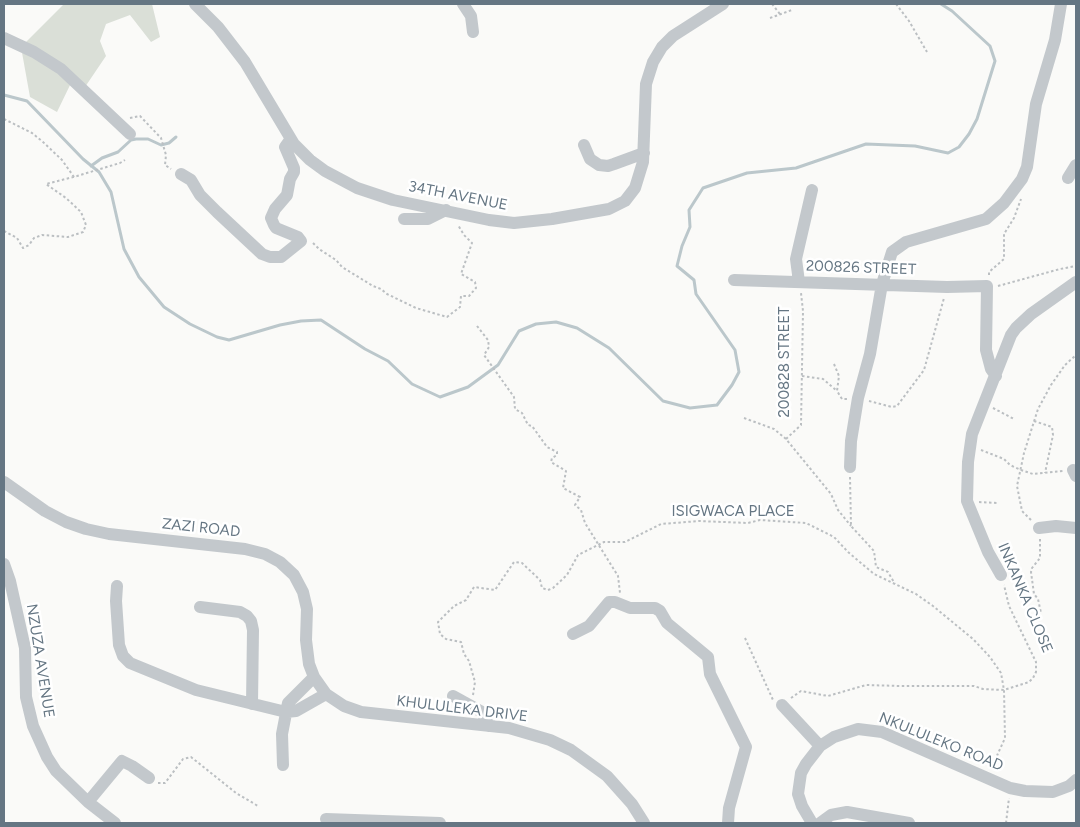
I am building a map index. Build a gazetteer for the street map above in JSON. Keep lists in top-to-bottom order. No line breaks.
{"streets":{"street":["34TH AVENUE","200826 STREET","ZAZI ROAD","INKANKA CLOSE","NZUZA AVENUE","KHULULEKA DRIVE","NKULULEKO ROAD"],"path":["200828 STREET","ISIGWACA PLACE"]},"crossings":[["200826 STREET","200828 STREET"],["ISIGWACA PLACE","INKANKA CLOSE"],["ISIGWACA PLACE","NKULULEKO ROAD"],["ZAZI ROAD","KHULULEKA DRIVE"]]}
